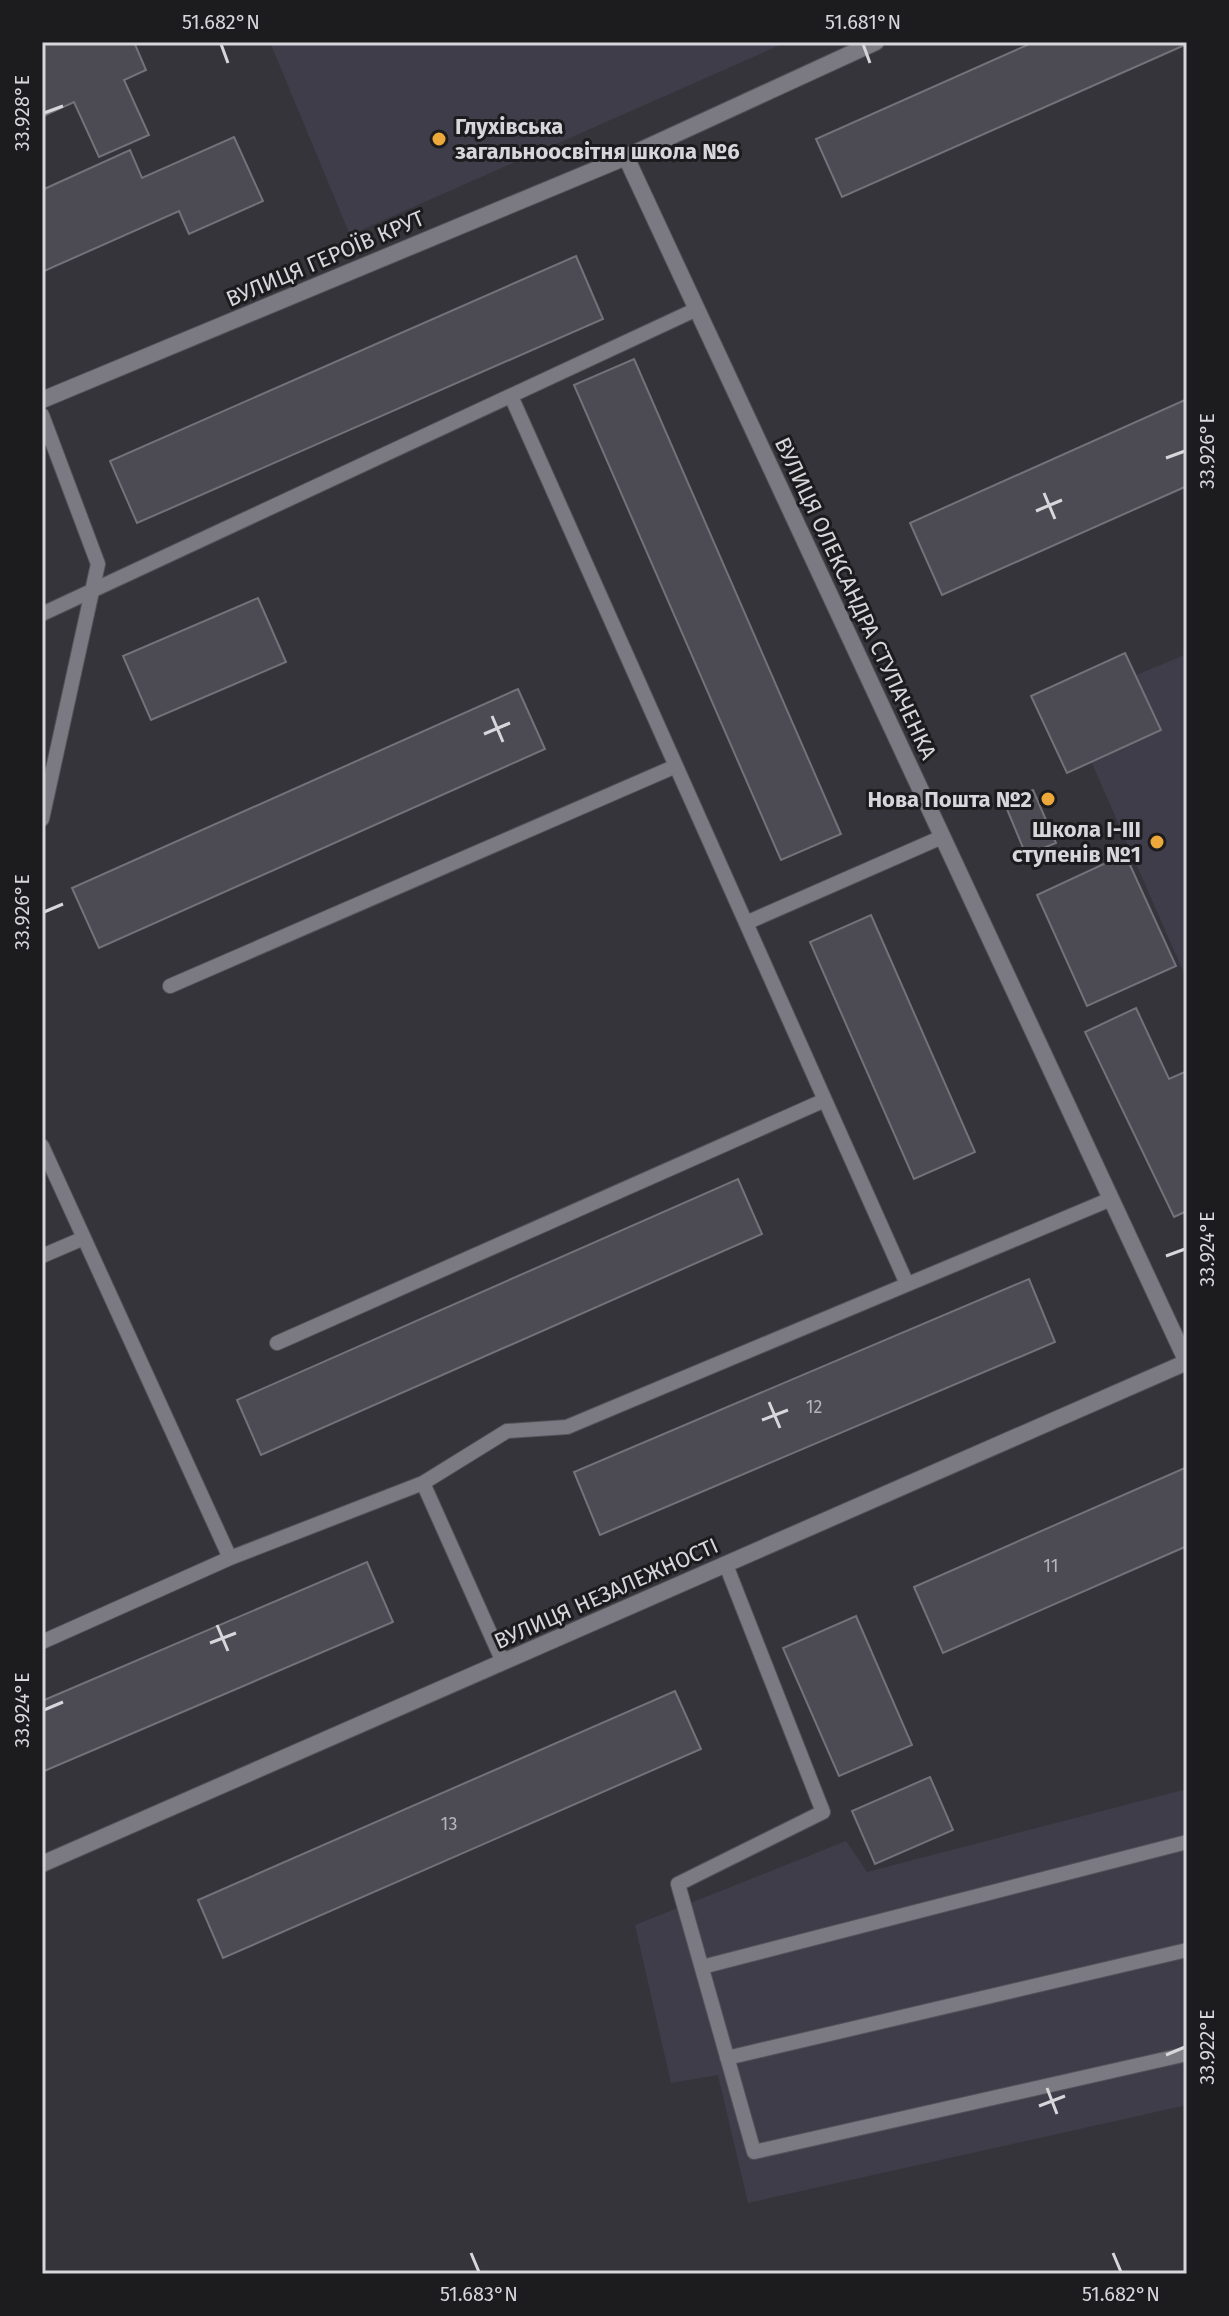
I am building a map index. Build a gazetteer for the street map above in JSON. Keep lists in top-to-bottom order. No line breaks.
{"streets":{"street":["ВУЛИЦЯ ГЕРОЇВ КРУТ","ВУЛИЦЯ ОЛЕКСАНДРА СТУПАЧЕНКА","ВУЛИЦЯ НЕЗАЛЕЖНОСТІ"]},"crossings":[["ВУЛИЦЯ ГЕРОЇВ КРУТ","ВУЛИЦЯ ОЛЕКСАНДРА СТУПАЧЕНКА"],["ВУЛИЦЯ ОЛЕКСАНДРА СТУПАЧЕНКА","ВУЛИЦЯ НЕЗАЛЕЖНОСТІ"]],"places":["Глухівська загальноосвітня школа №6","Нова Пошта №2","Школа І-ІІІ ступенів №1"],"house_numbers":["12","11","13"],"coordinates":["51.682°N","51.681°N","33.928°E","33.926°E","33.924°E","33.922°E","51.683°N"]}
